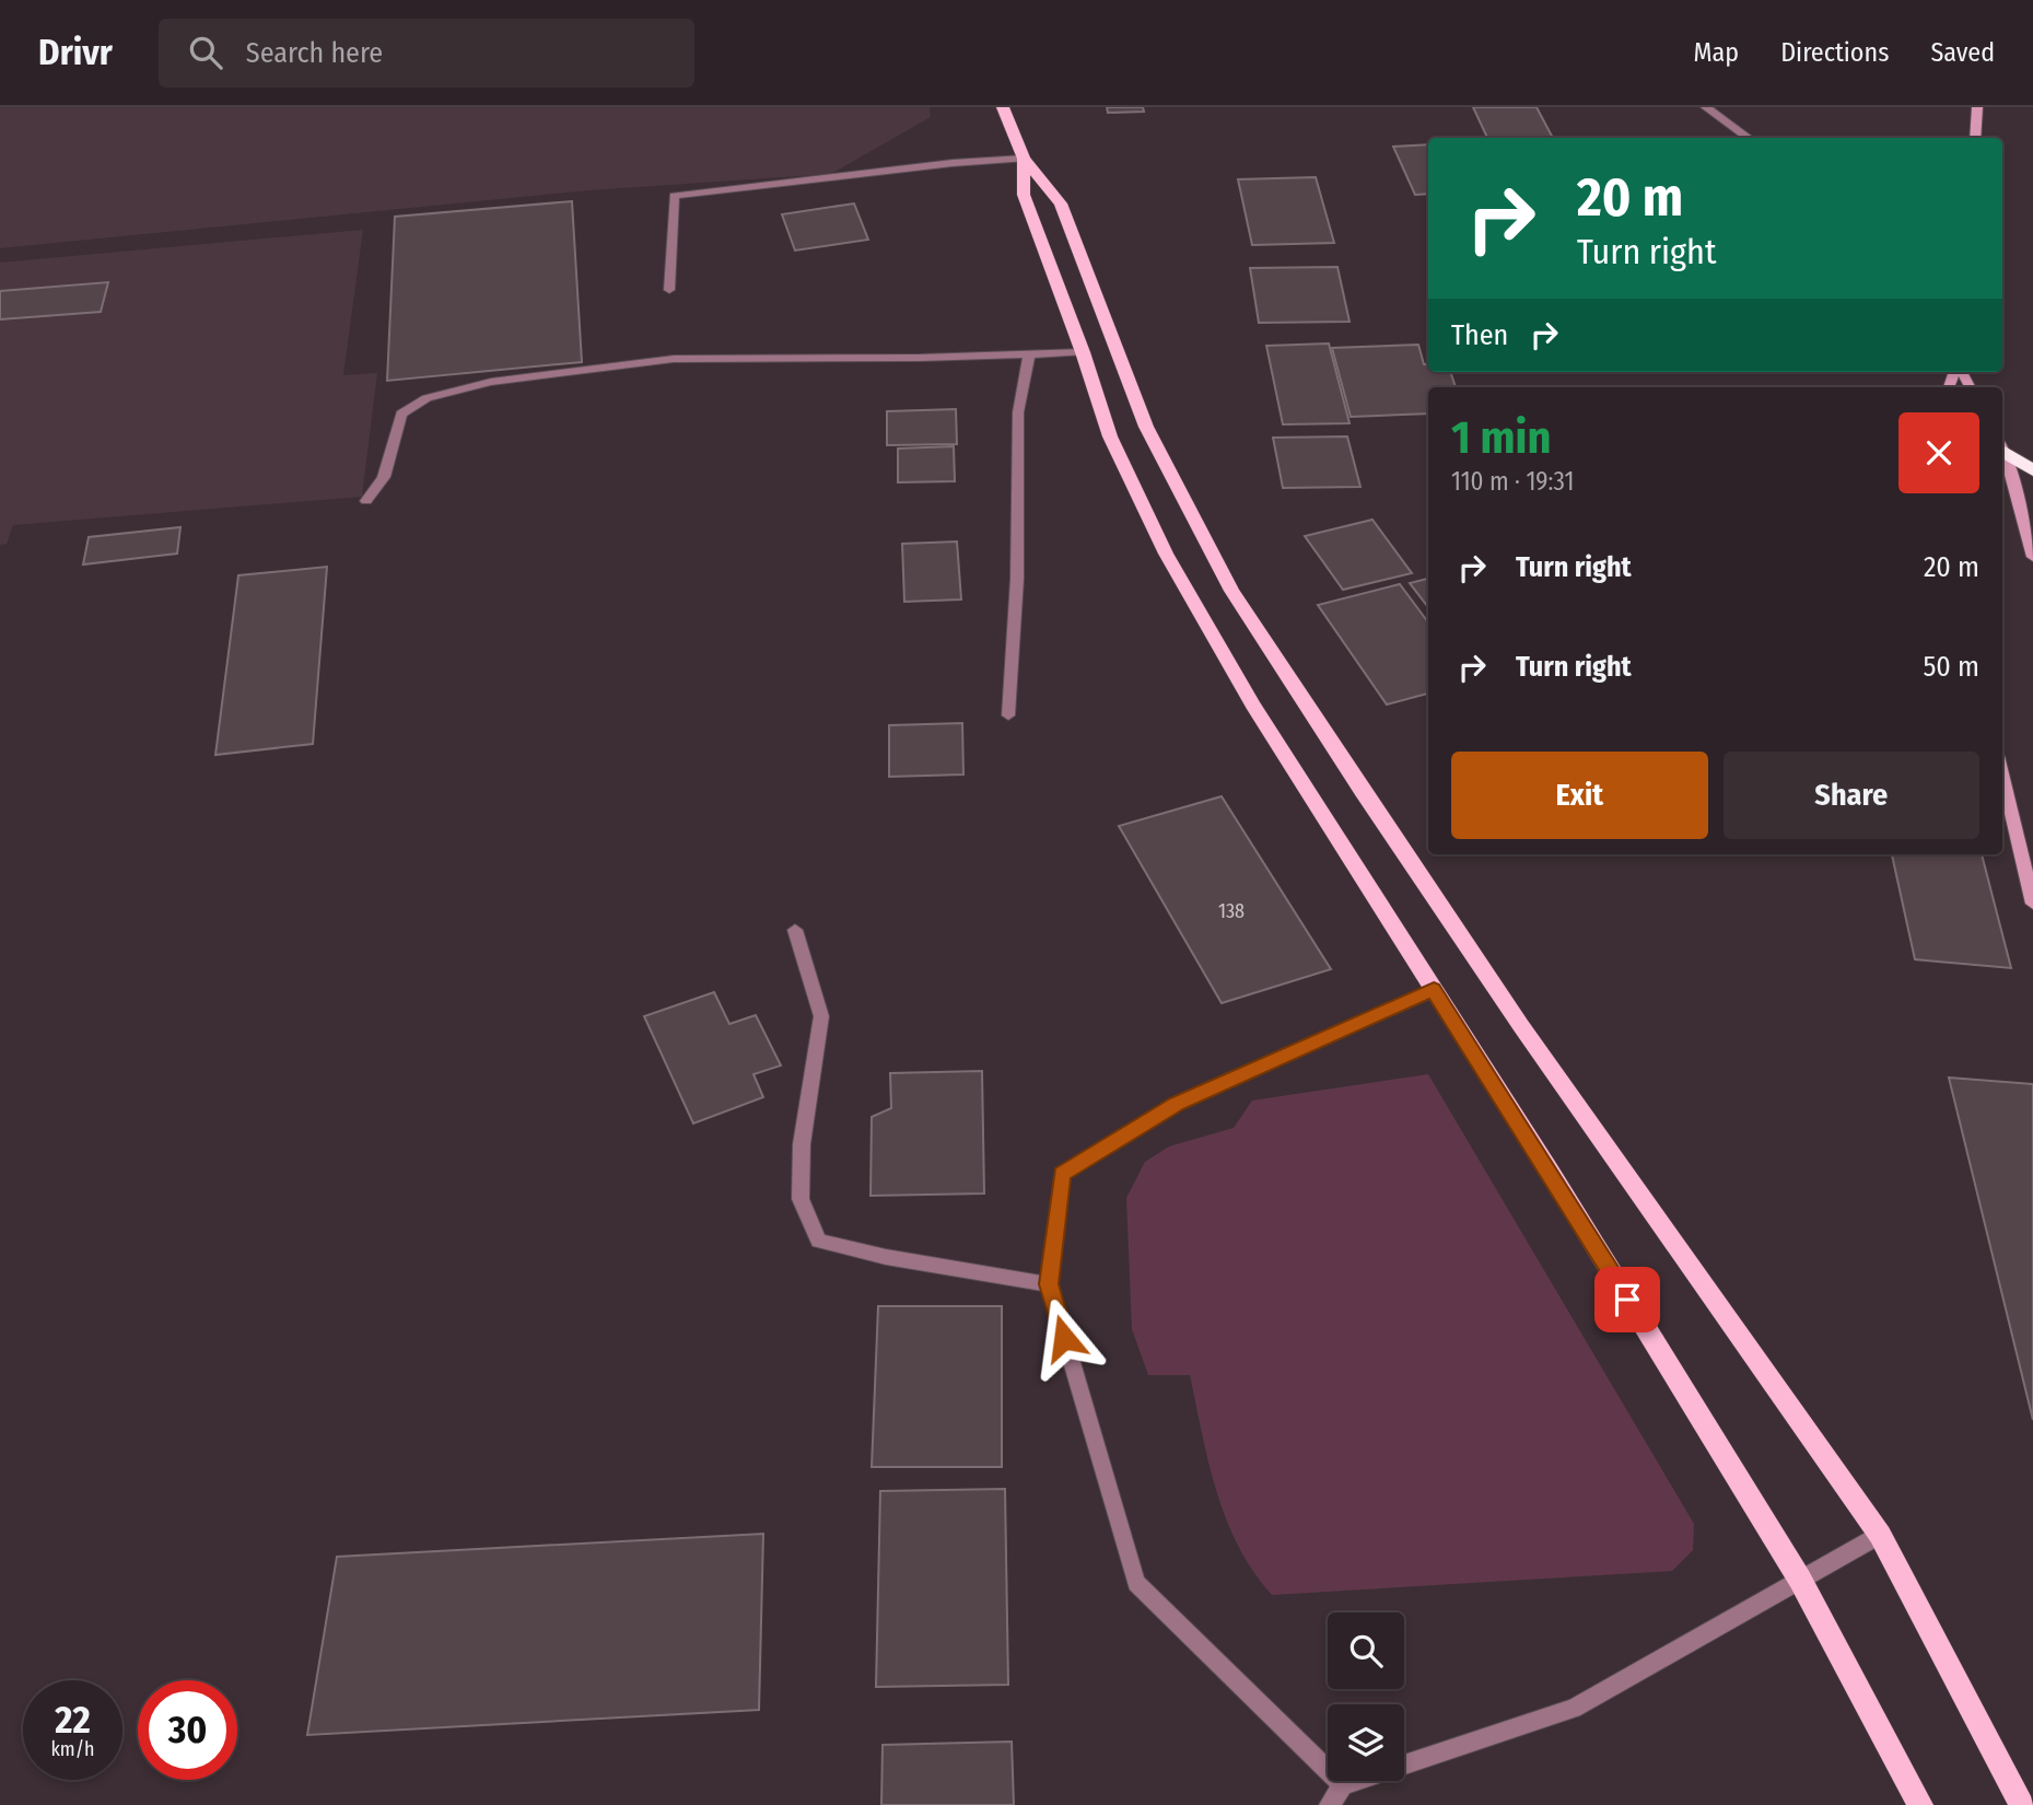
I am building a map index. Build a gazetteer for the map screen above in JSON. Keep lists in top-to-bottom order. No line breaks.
{"house_numbers":["138"],"page":{"header":"Drivr","search":"Search here","nav":["Map","Directions","Saved"],"turn":["20 m","Turn right"],"then":"Then","heading":["1 min","110 m · 19:31"],"list":[{"name":"Turn right","value":"20 m"},{"name":"Turn right","value":"50 m"}],"buttons":["Exit","Share"],"speed":"22 km/h","limit":"30"}}
